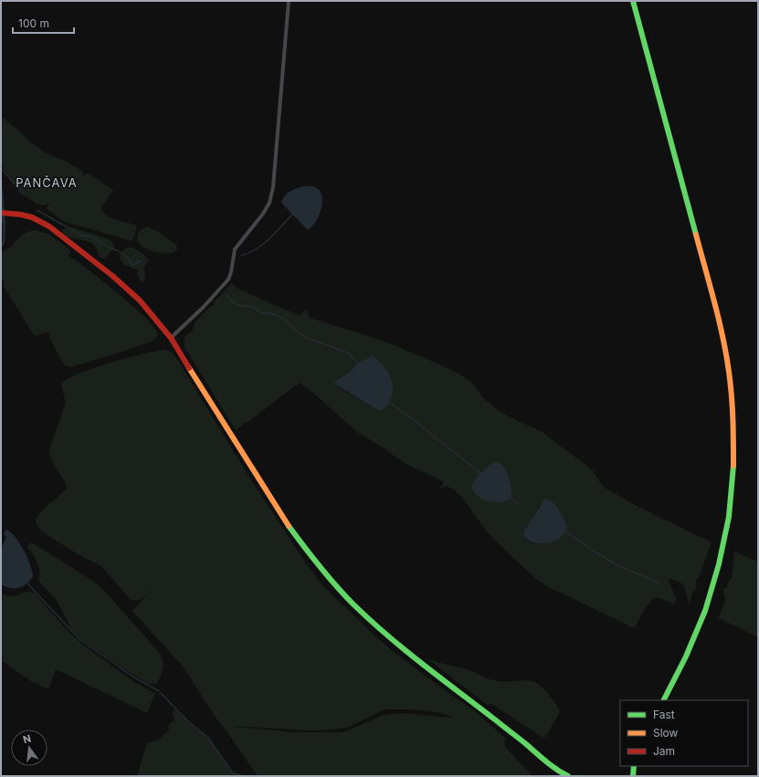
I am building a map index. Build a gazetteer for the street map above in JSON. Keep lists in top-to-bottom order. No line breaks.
{"districts":["PANČAVA"],"legend":["Fast","Slow","Jam"],"scale_bar":"100 m","north":"top"}
